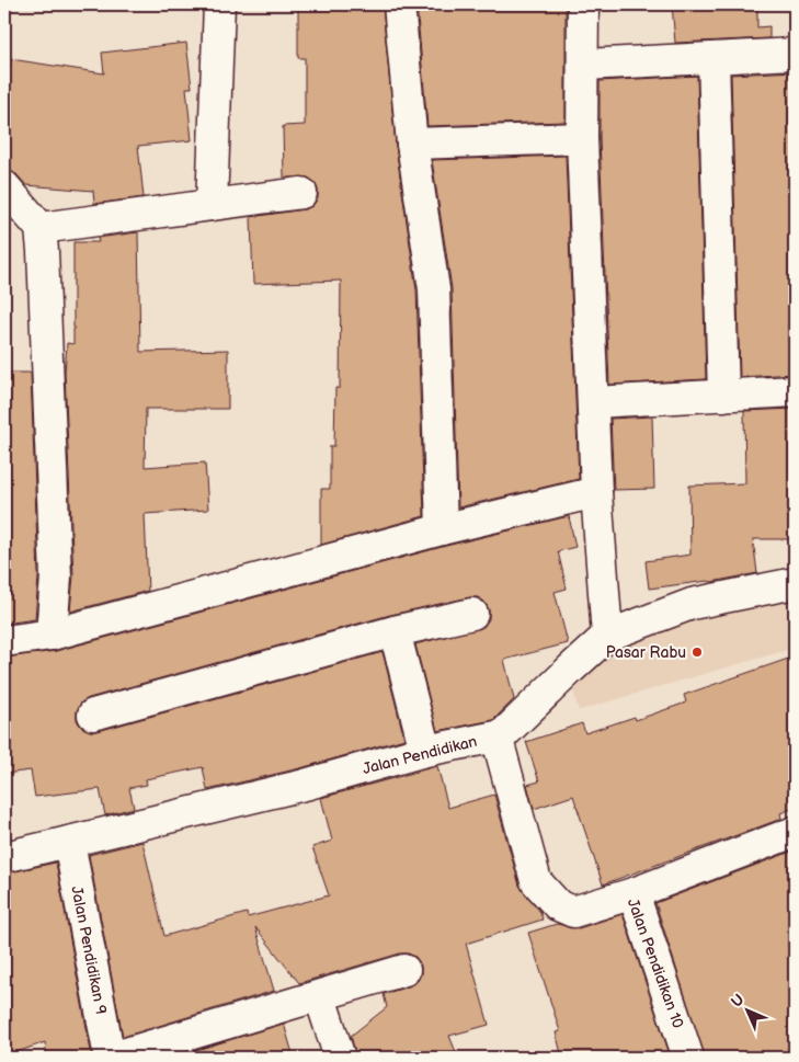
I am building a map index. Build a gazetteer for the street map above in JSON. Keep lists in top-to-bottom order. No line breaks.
{"streets":{"street":["Jalan Pendidikan","Jalan Pendidikan 9","Jalan Pendidikan 10"]},"crossings":[["Jalan Pendidikan","Jalan Pendidikan 9"],["Jalan Pendidikan","Jalan Pendidikan 10"]],"places":["Pasar Rabu"],"north":"top left"}
